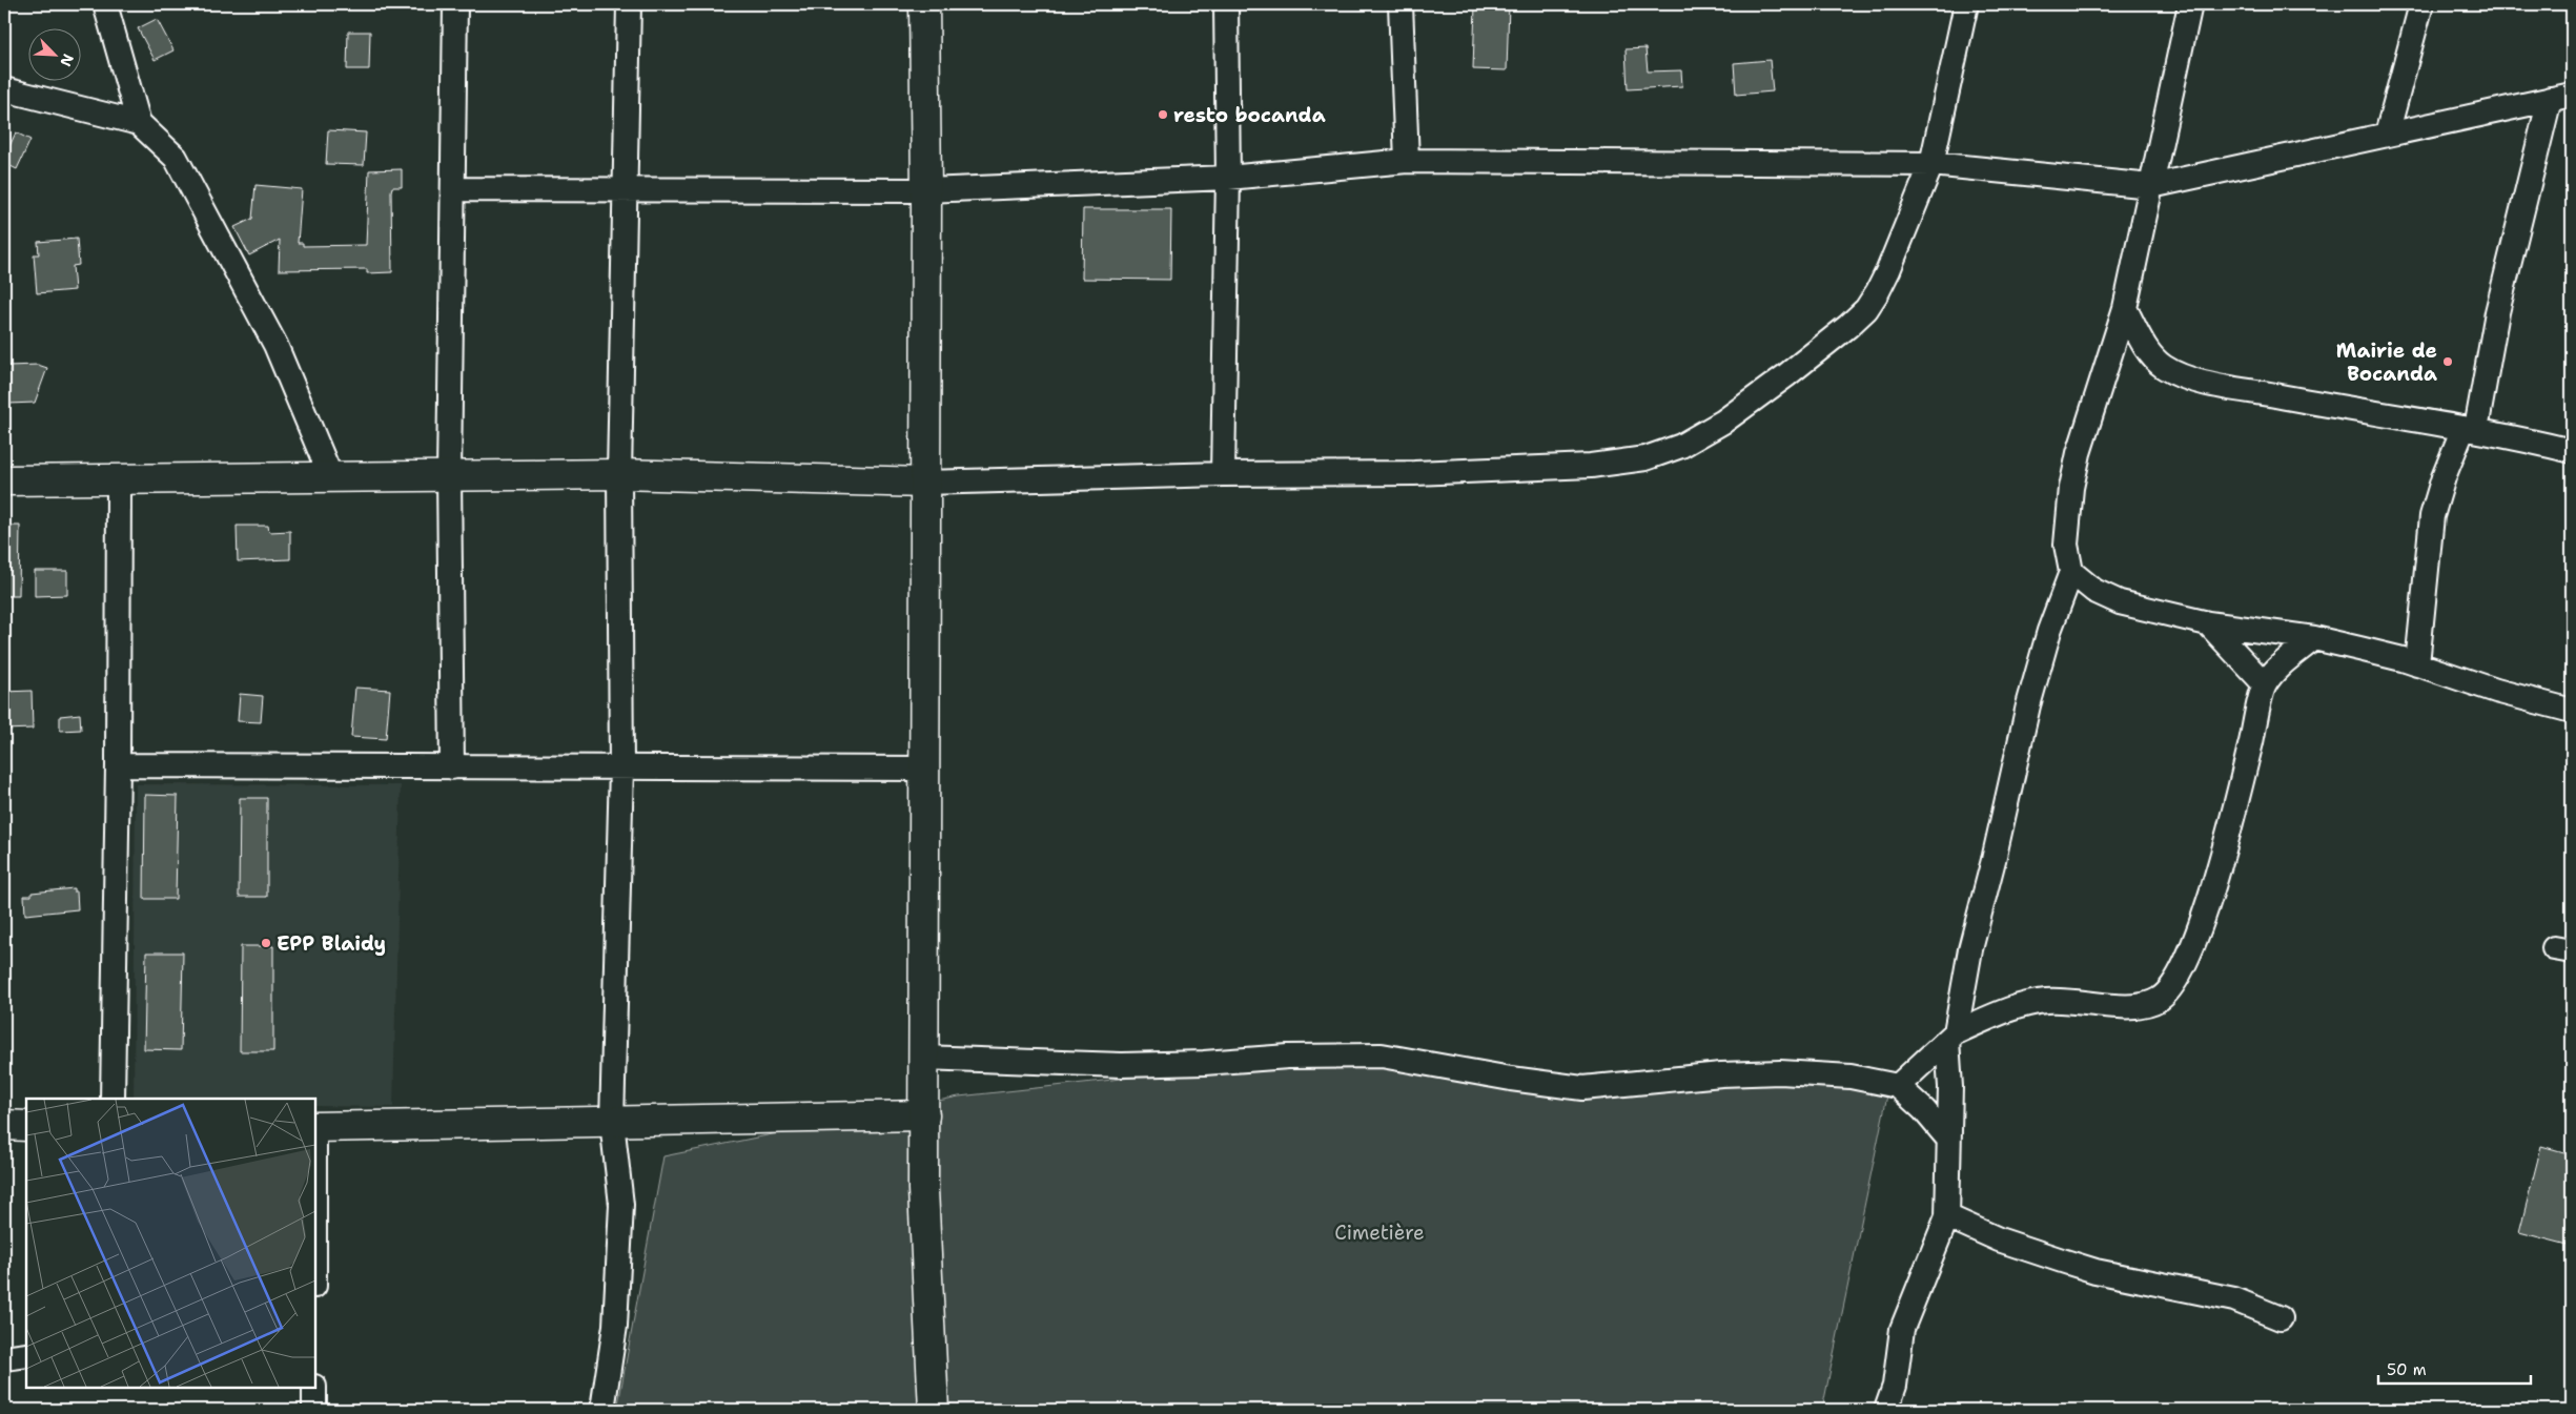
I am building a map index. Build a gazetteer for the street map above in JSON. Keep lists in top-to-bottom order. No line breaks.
{"parks":["Cimetière"],"places":["resto bocanda","Mairie de Bocanda","EPP Blaidy"],"scale_bar":"50 m","north":"bottom right"}
